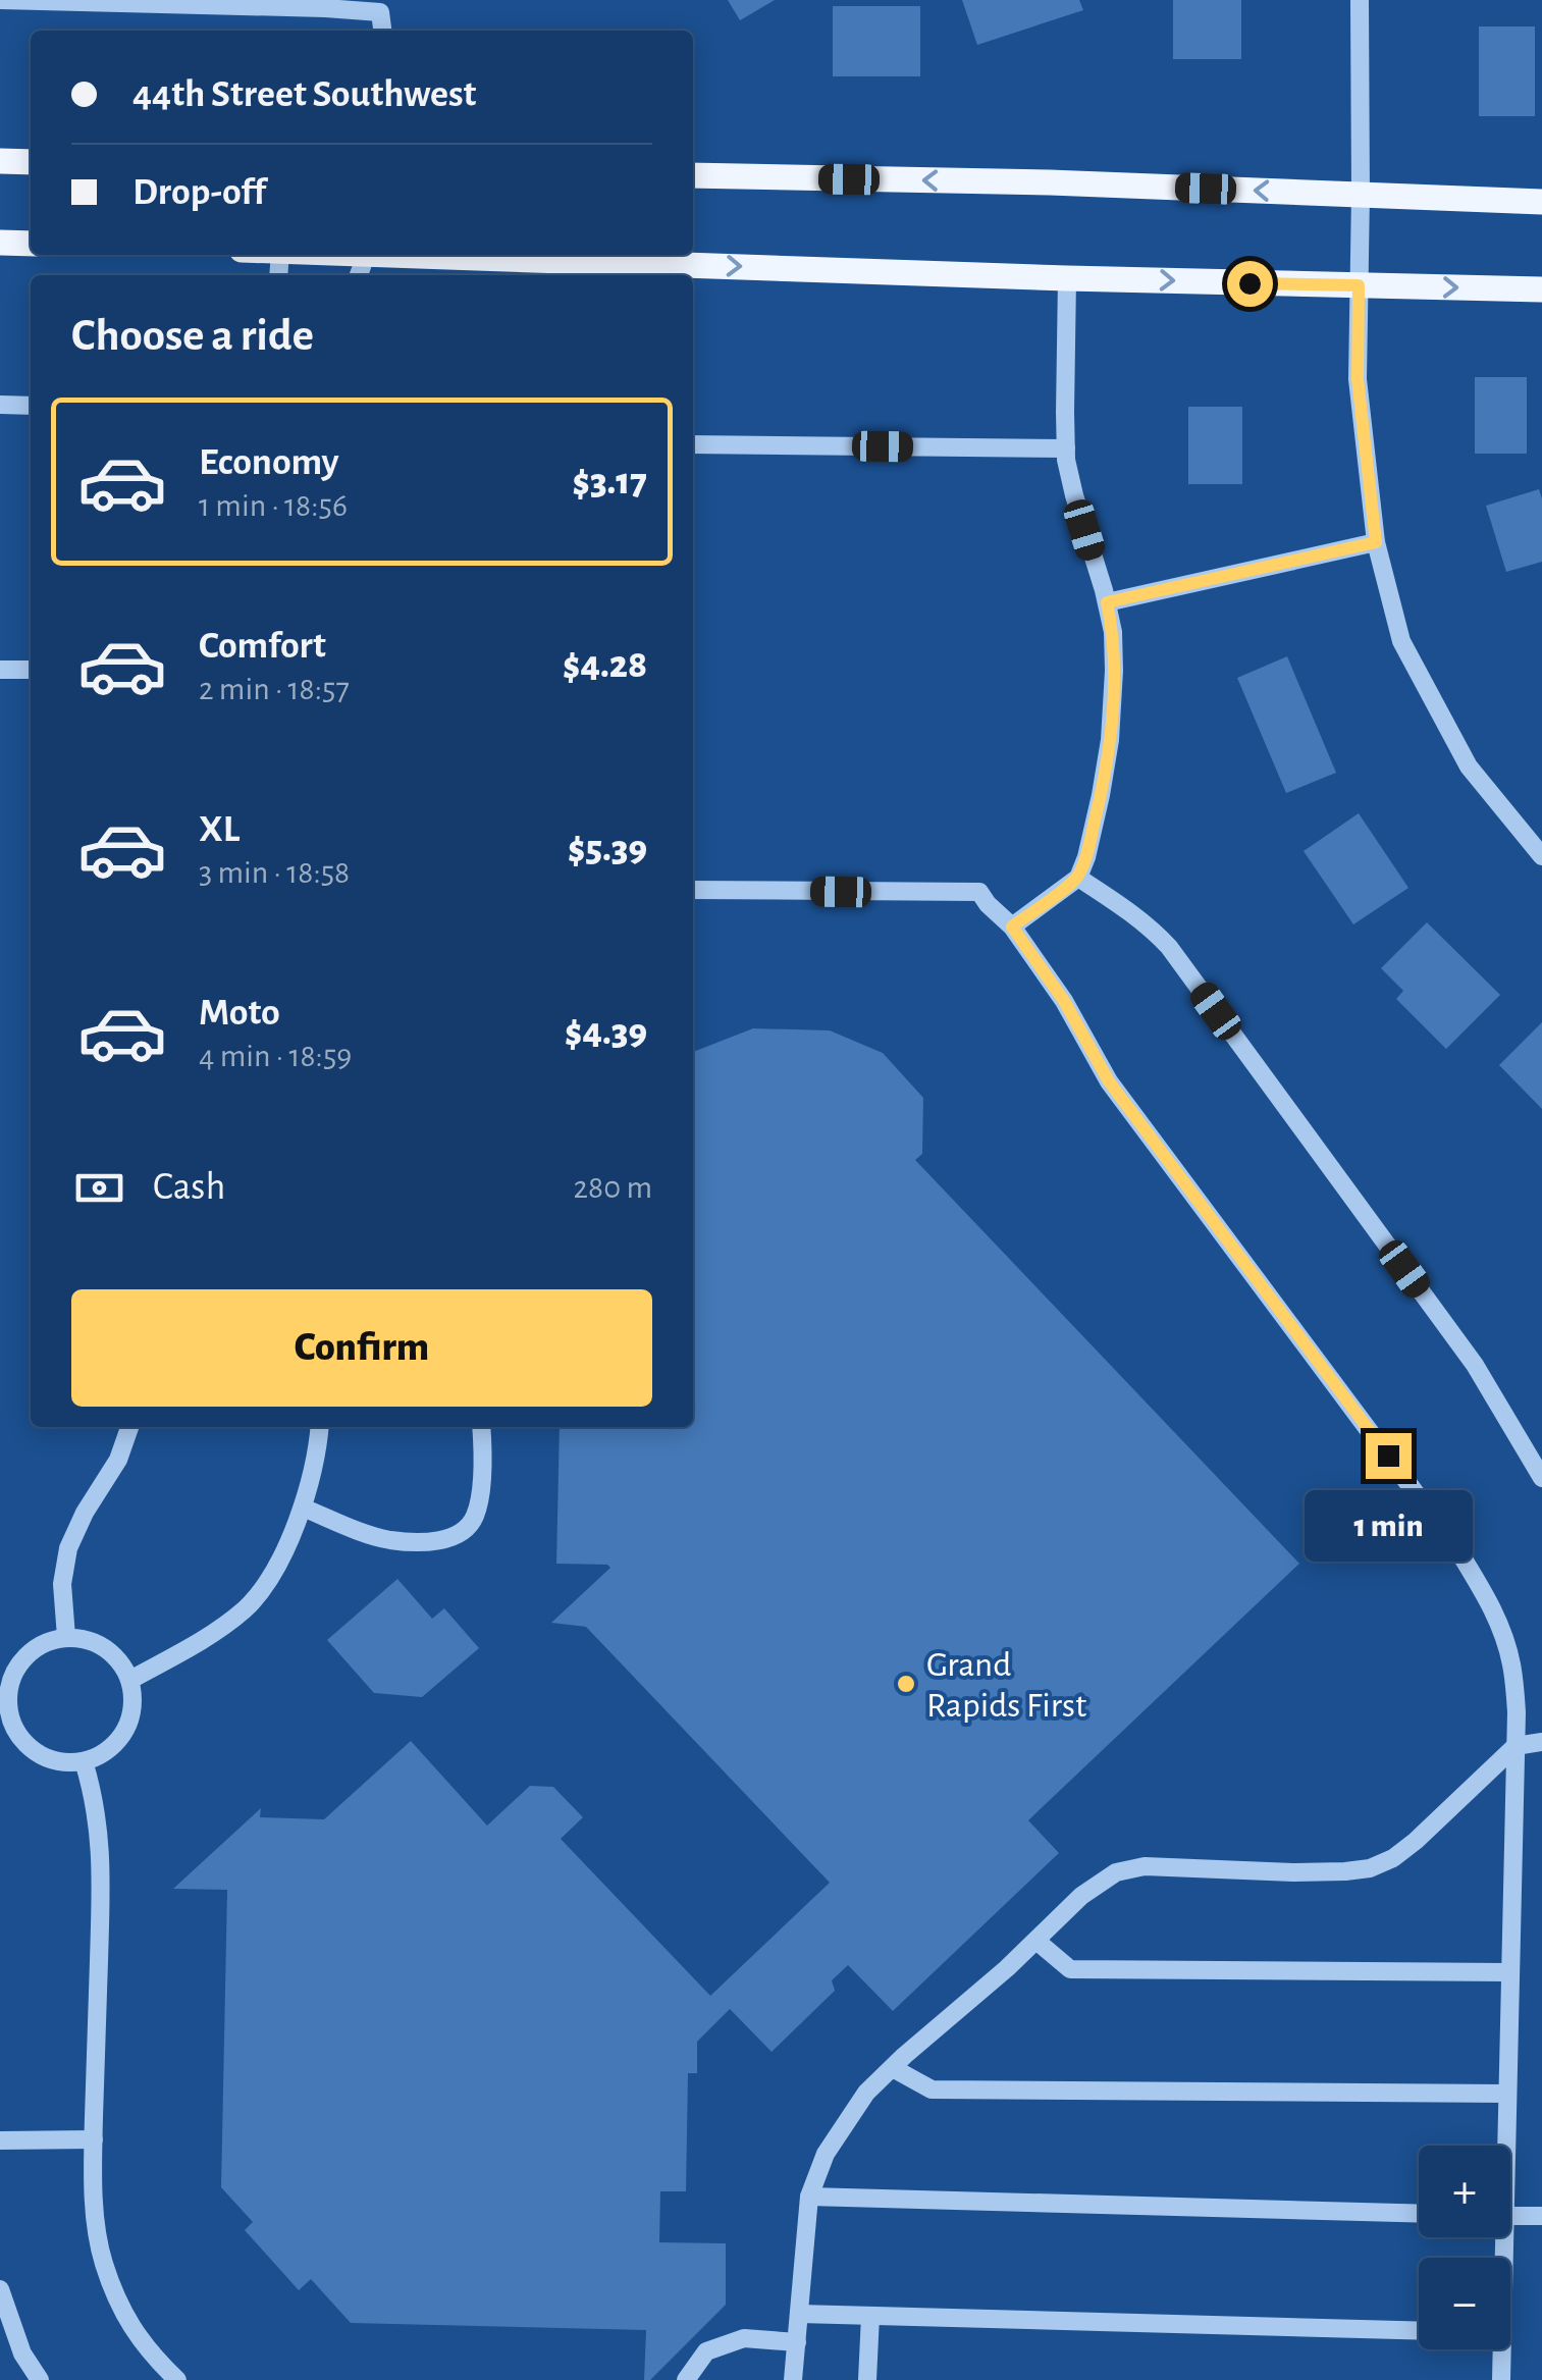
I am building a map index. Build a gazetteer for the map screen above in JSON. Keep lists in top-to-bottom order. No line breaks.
{"places":["Grand Rapids First"],"page":{"banner":["44th Street Southwest","Drop-off"],"heading":"Choose a ride","list":[{"name":"Economy","note":"1 min · 18:56","value":"$3.17"},{"name":"Comfort","note":"2 min · 18:57","value":"$4.28"},{"name":"XL","note":"3 min · 18:58","value":"$5.39"},{"name":"Moto","note":"4 min · 18:59","value":"$4.39"}],"pay":["Cash","280 m"],"buttons":"Confirm","bubble":"1 min","map_buttons":["+","−"]}}
